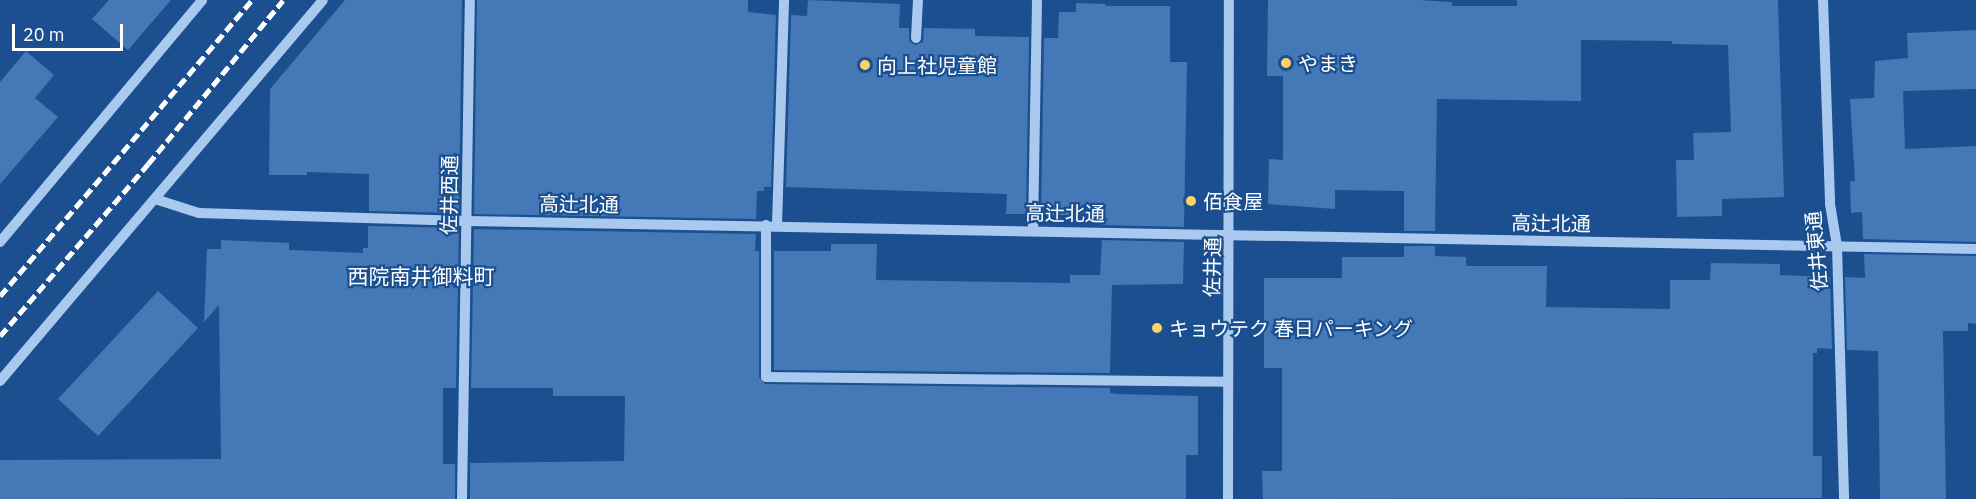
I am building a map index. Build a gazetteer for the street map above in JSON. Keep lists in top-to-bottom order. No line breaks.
{"streets":{"street":["佐井西通","高辻北通","佐井東通","佐井通"]},"crossings":[["佐井西通","高辻北通"],["高辻北通","佐井東通"],["高辻北通","佐井通"]],"districts":["西院南井御料町"],"places":["やまき","向上社児童館","佰食屋","キョウテク 春日パーキング"],"scale_bar":"20 m"}
